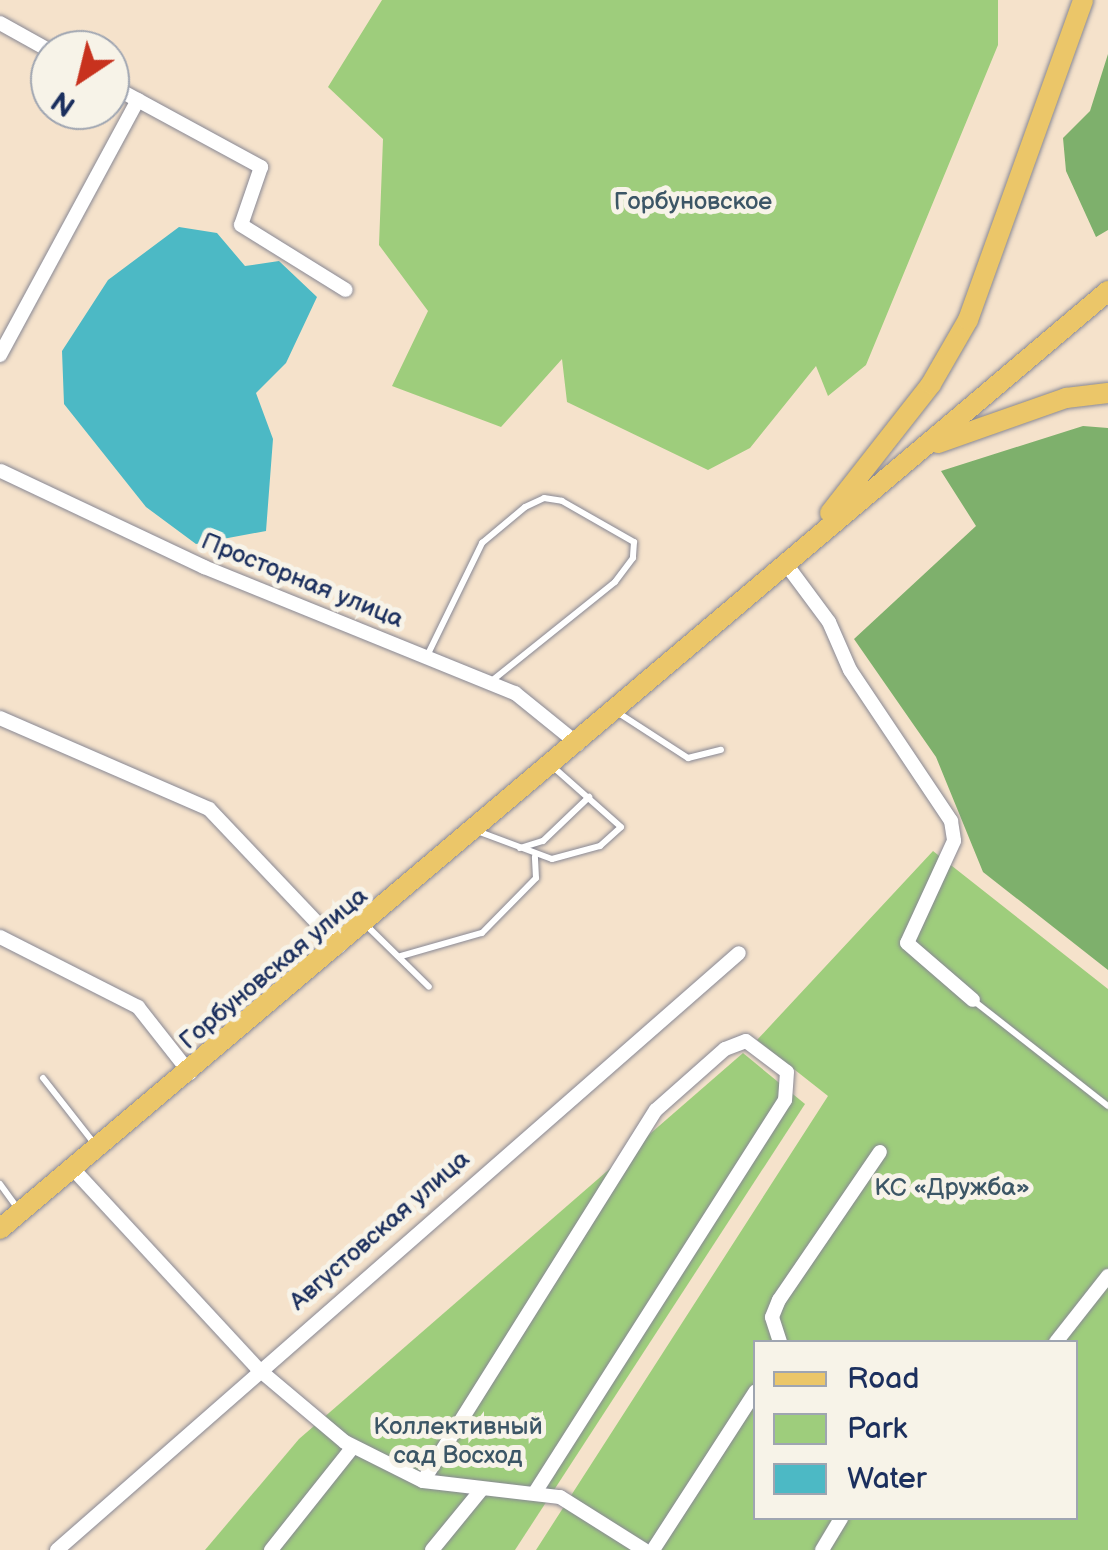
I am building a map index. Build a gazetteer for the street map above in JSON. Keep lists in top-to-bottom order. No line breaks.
{"streets":{"main road":["Горбуновская улица"],"street":["Просторная улица","Августовская улица"]},"crossings":[["Просторная улица","Горбуновская улица"]],"parks":["Горбуновское","КС «Дружба»","Коллективный сад Восход"],"legend":["Road","Park","Water"],"north":"bottom left"}
